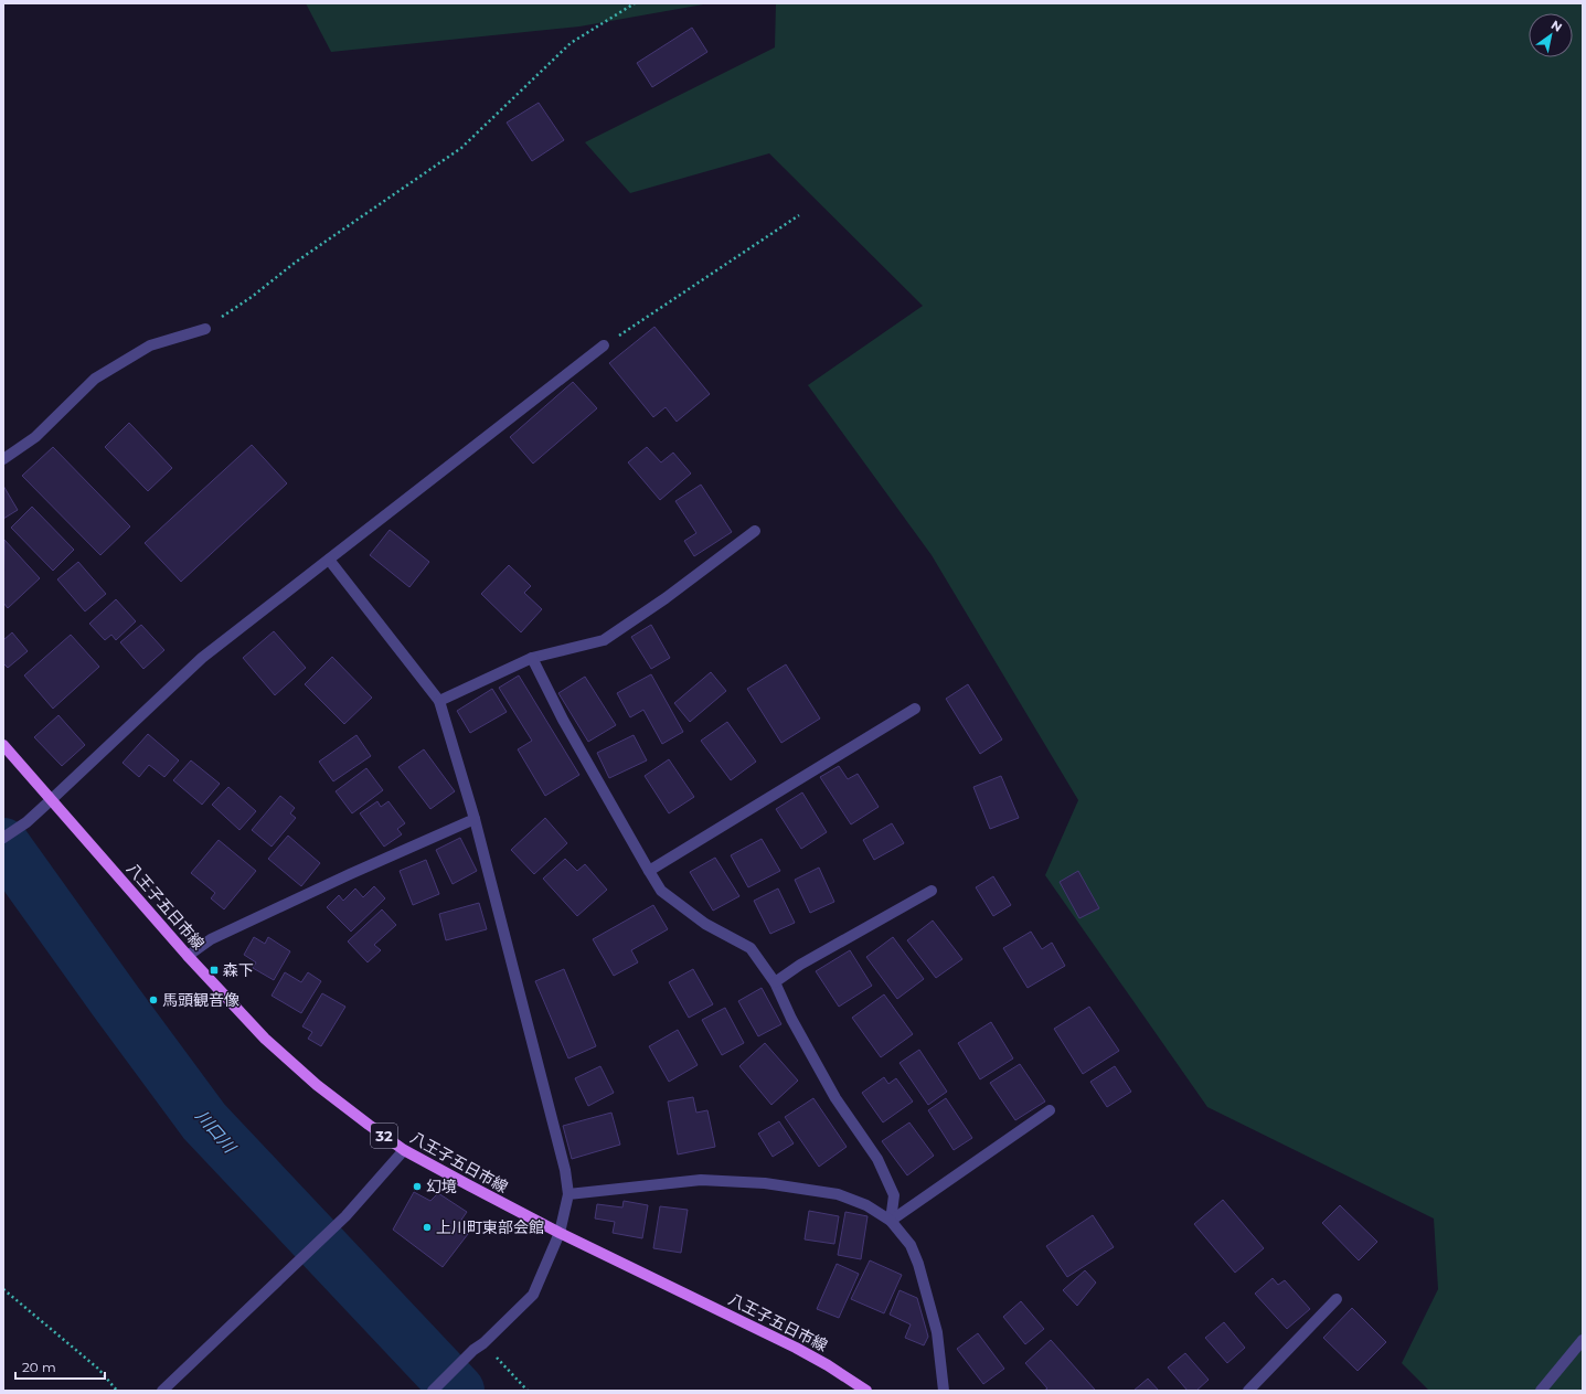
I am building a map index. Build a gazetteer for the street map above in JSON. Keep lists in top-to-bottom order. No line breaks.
{"streets":{"main road":["八王子五日市線","32"]},"water":["川口川"],"places":{"transit":["森下"],"other":["馬頭観音像","幻境","上川町東部会館"]},"scale_bar":"20 m","north":"top right"}
